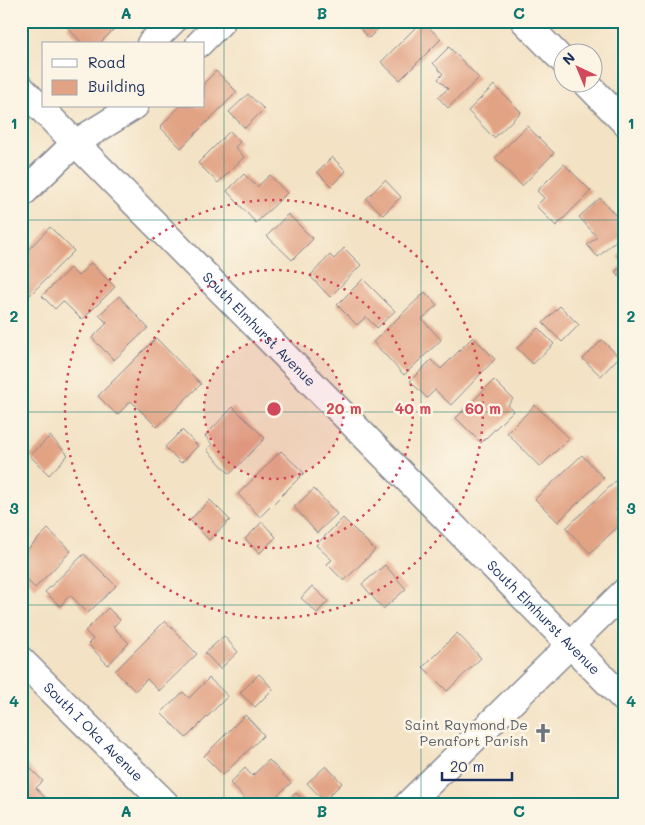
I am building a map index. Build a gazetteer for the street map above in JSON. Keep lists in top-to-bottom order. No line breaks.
{"streets":{"street":["South Elmhurst Avenue","South I Oka Avenue"]},"places":{"church":["Saint Raymond De Penafort Parish"]},"legend":["Road","Building"],"scale_bar":"20 m","north":"top left","grid":{"columns":["A","B","C"],"rows":["1","2","3","4"]},"rings":["20 m","40 m","60 m"]}
